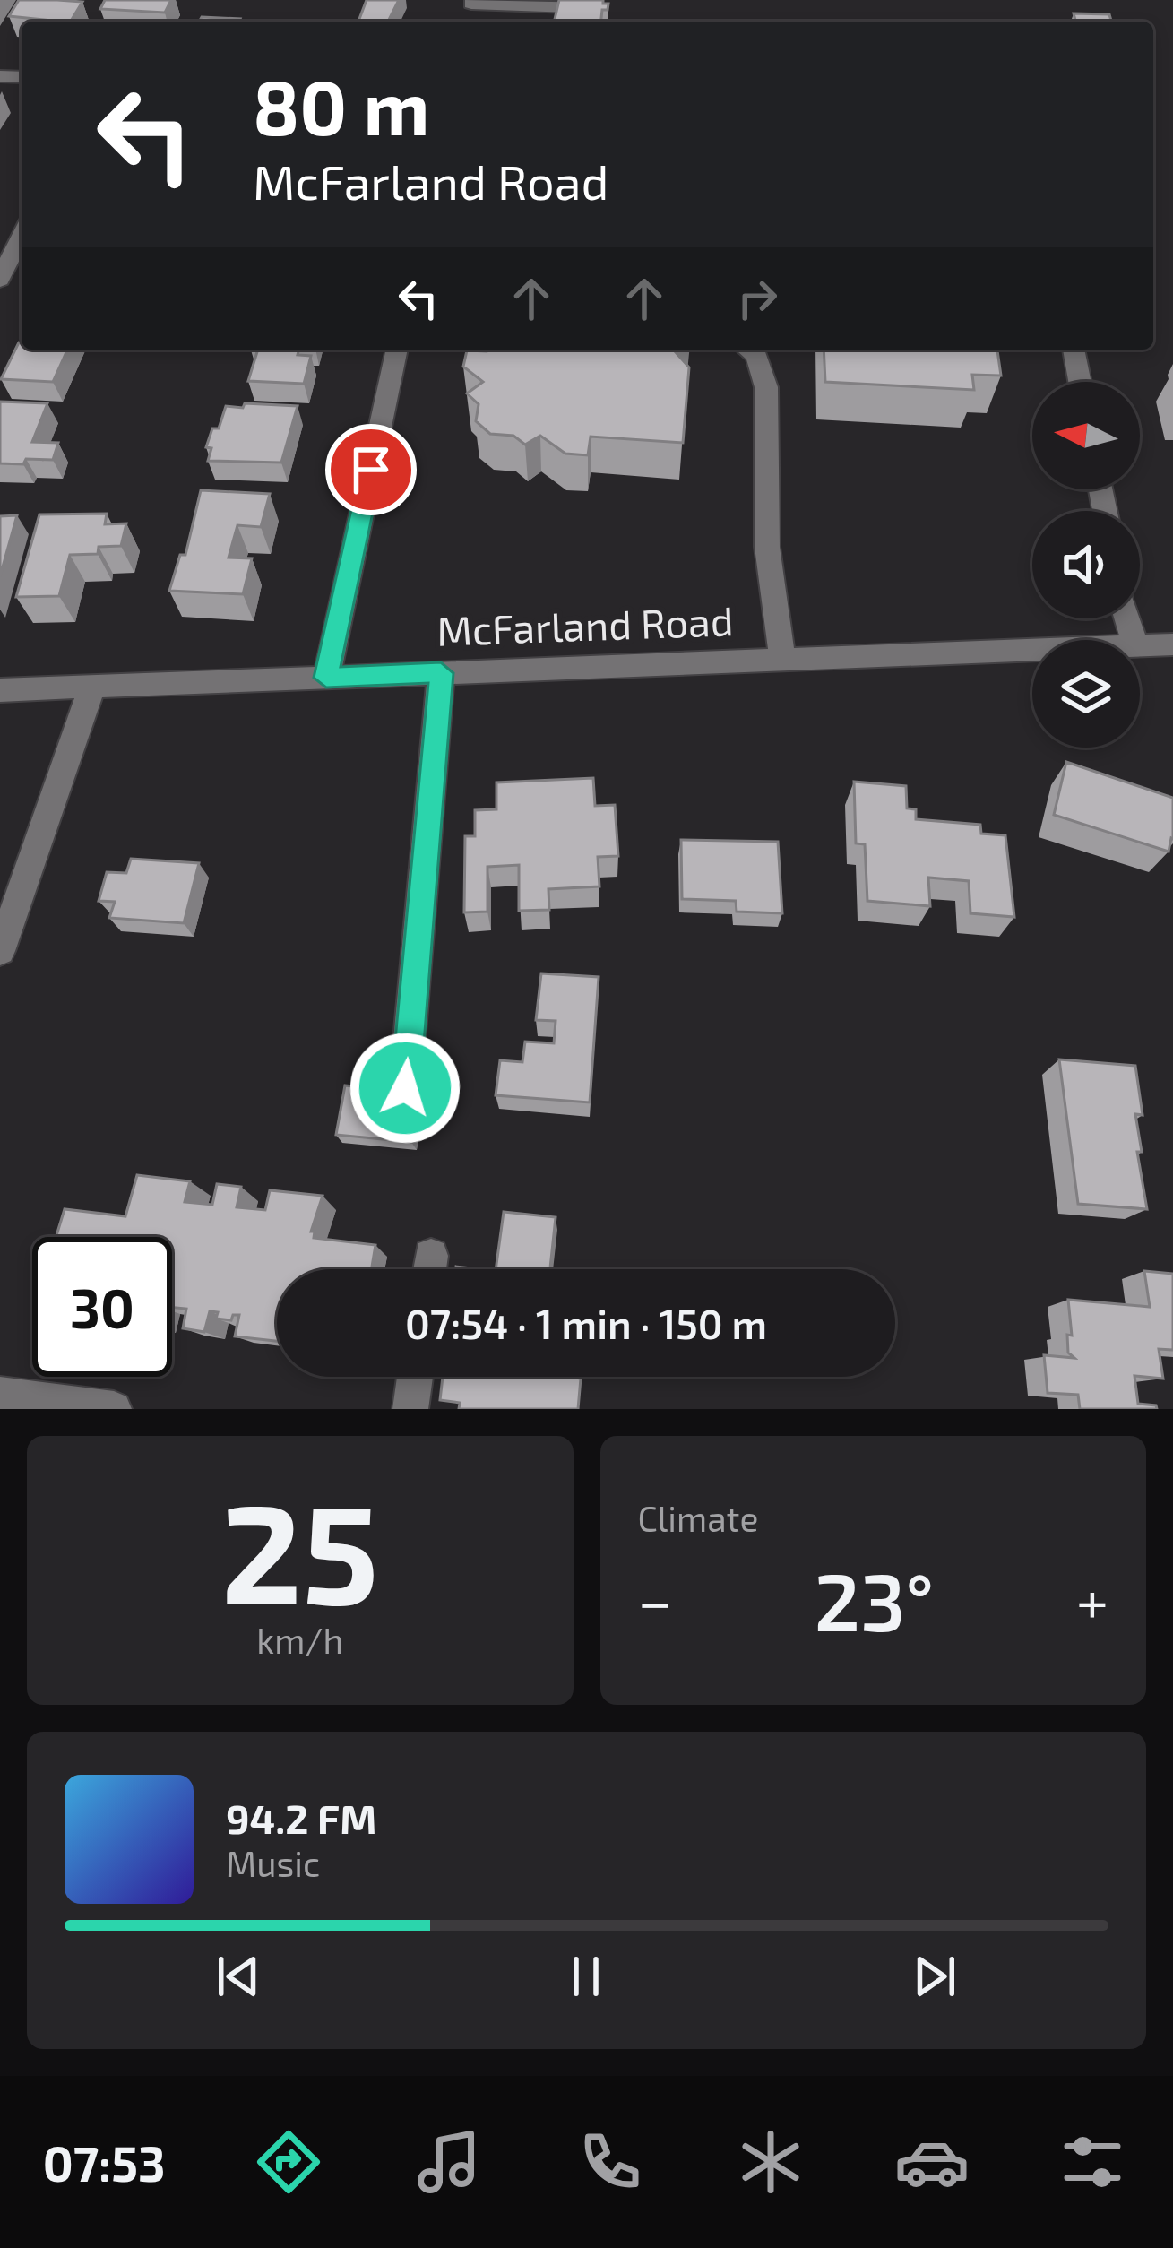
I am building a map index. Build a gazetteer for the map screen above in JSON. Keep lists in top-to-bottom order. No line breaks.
{"streets":{"street":["McFarland Road"]},"north":"left","page":{"turn":["80 m","McFarland Road"],"limit":"30","trip":"07:54 · 1 min · 150 m","tile":[["25","km/h"],"Climate"],"heat":["−","23°","+"],"song":["94.2 FM","Music"],"tabs":"07:53"}}
